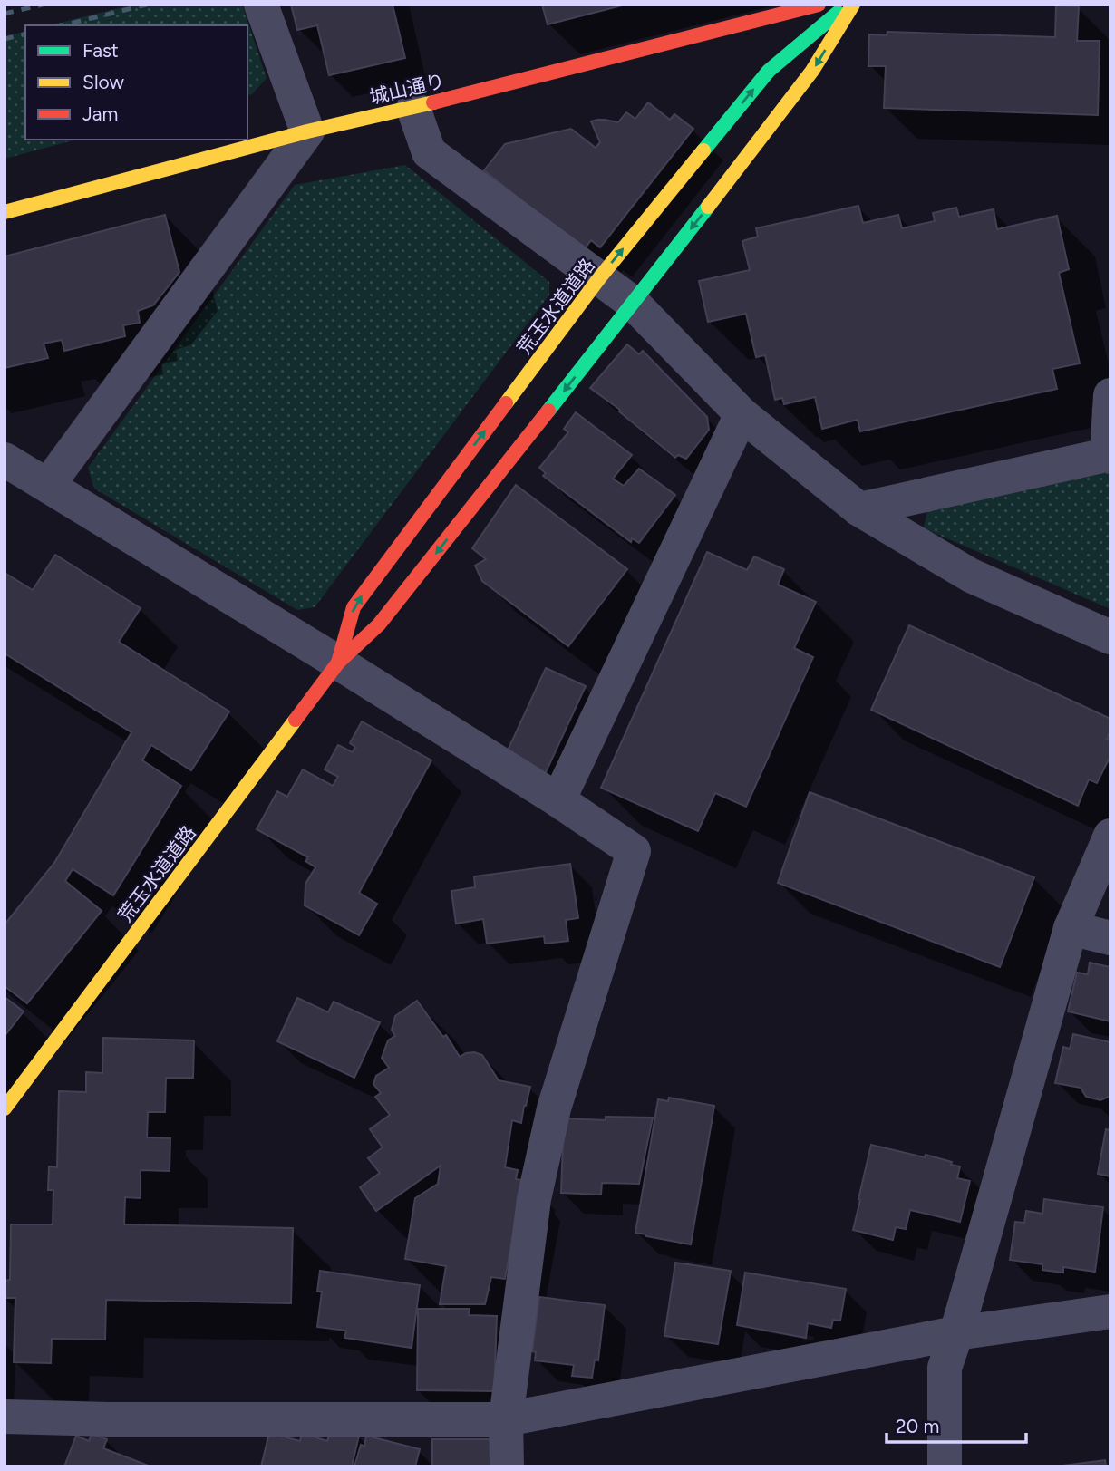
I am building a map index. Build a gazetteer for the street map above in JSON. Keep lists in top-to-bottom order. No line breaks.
{"streets":{"main road":["城山通り","荒玉水道道路"]},"legend":["Fast","Slow","Jam"],"scale_bar":"20 m"}
